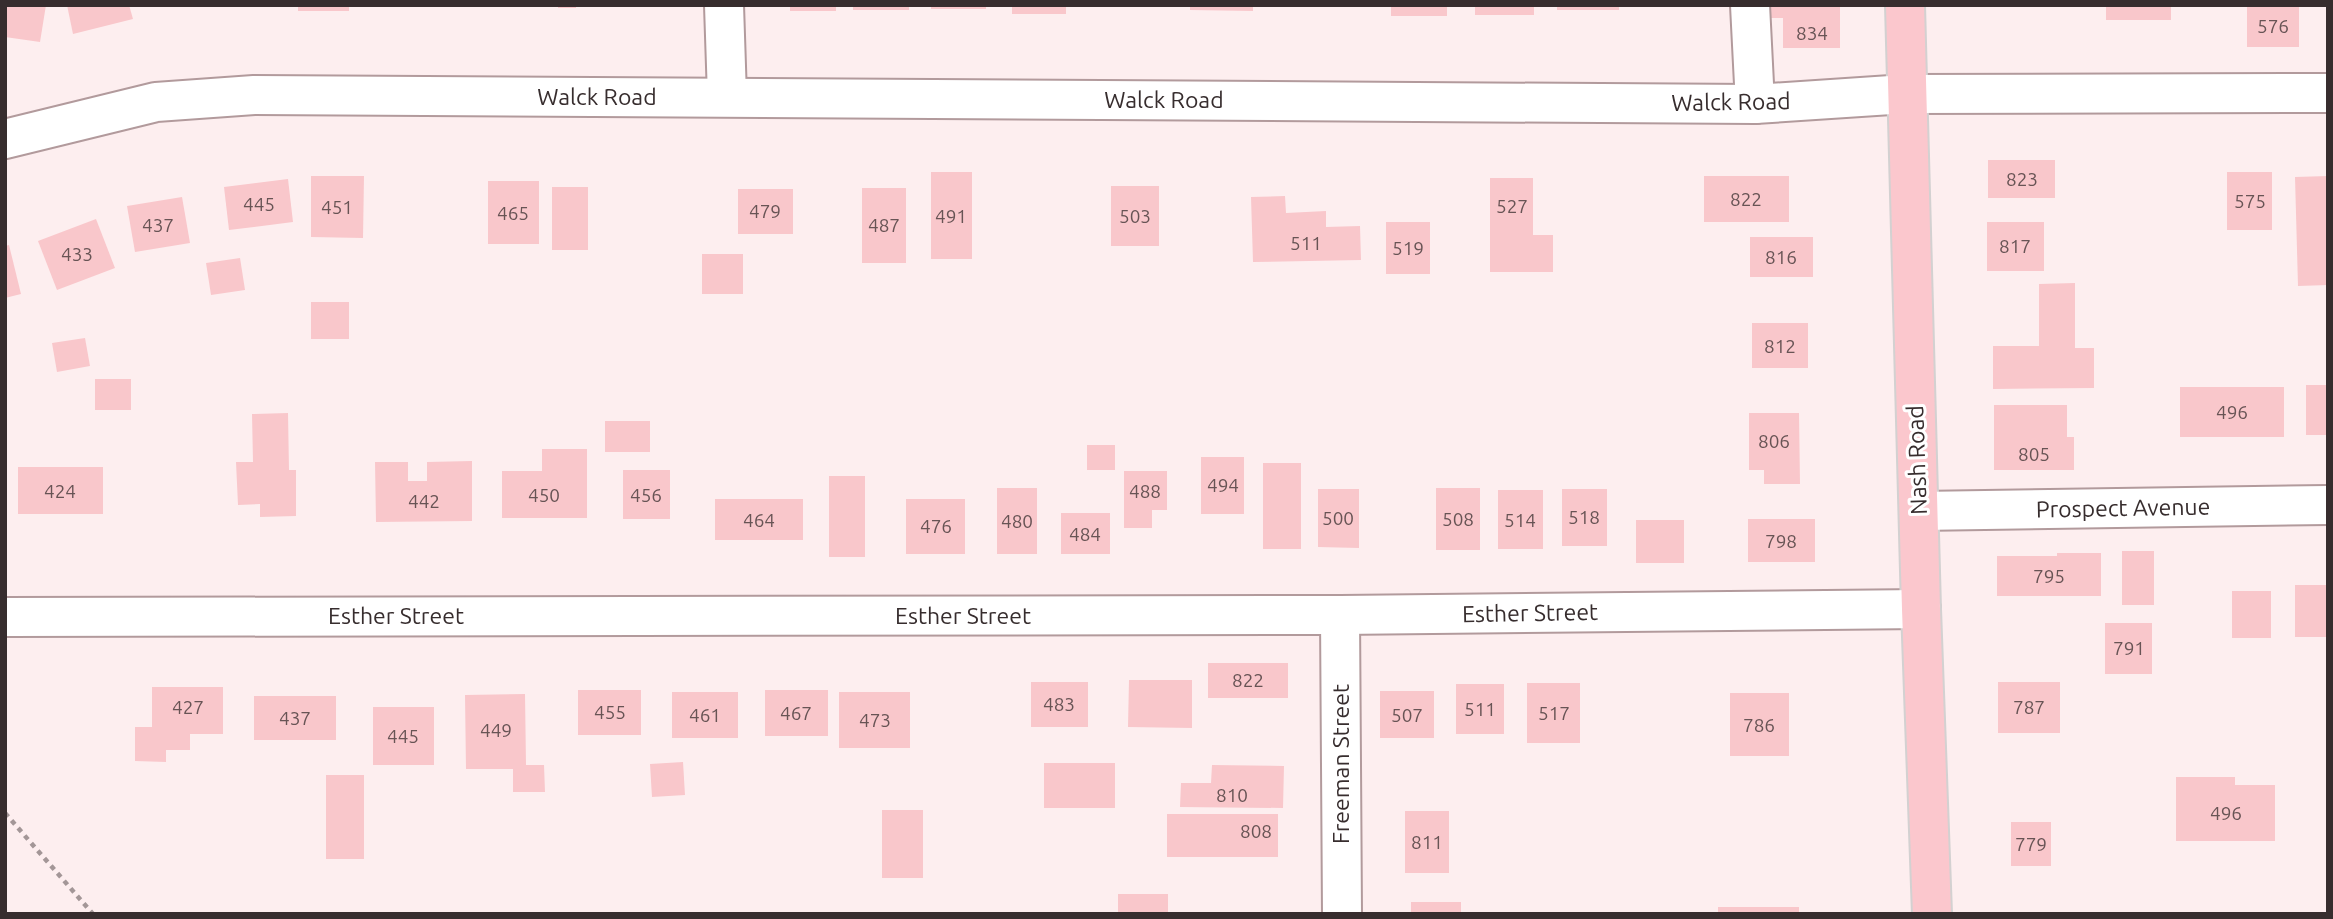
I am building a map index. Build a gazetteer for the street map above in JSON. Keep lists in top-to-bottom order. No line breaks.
{"streets":{"main road":["Nash Road"],"street":["Walck Road","Prospect Avenue","Esther Street","Freeman Street"]},"crossings":[["Walck Road","Nash Road"],["Nash Road","Prospect Avenue"],["Nash Road","Esther Street"],["Esther Street","Freeman Street"]],"house_numbers":["576","834","823","822","575","445","527","451","479","465","491","503","437","487","511","817","519","433","816","812","496","806","805","494","424","488","450","456","442","518","500","508","464","514","480","476","484","798","795","791","822","483","427","787","511","455","467","517","461","507","437","473","786","449","445","810","496","808","811","779"]}
